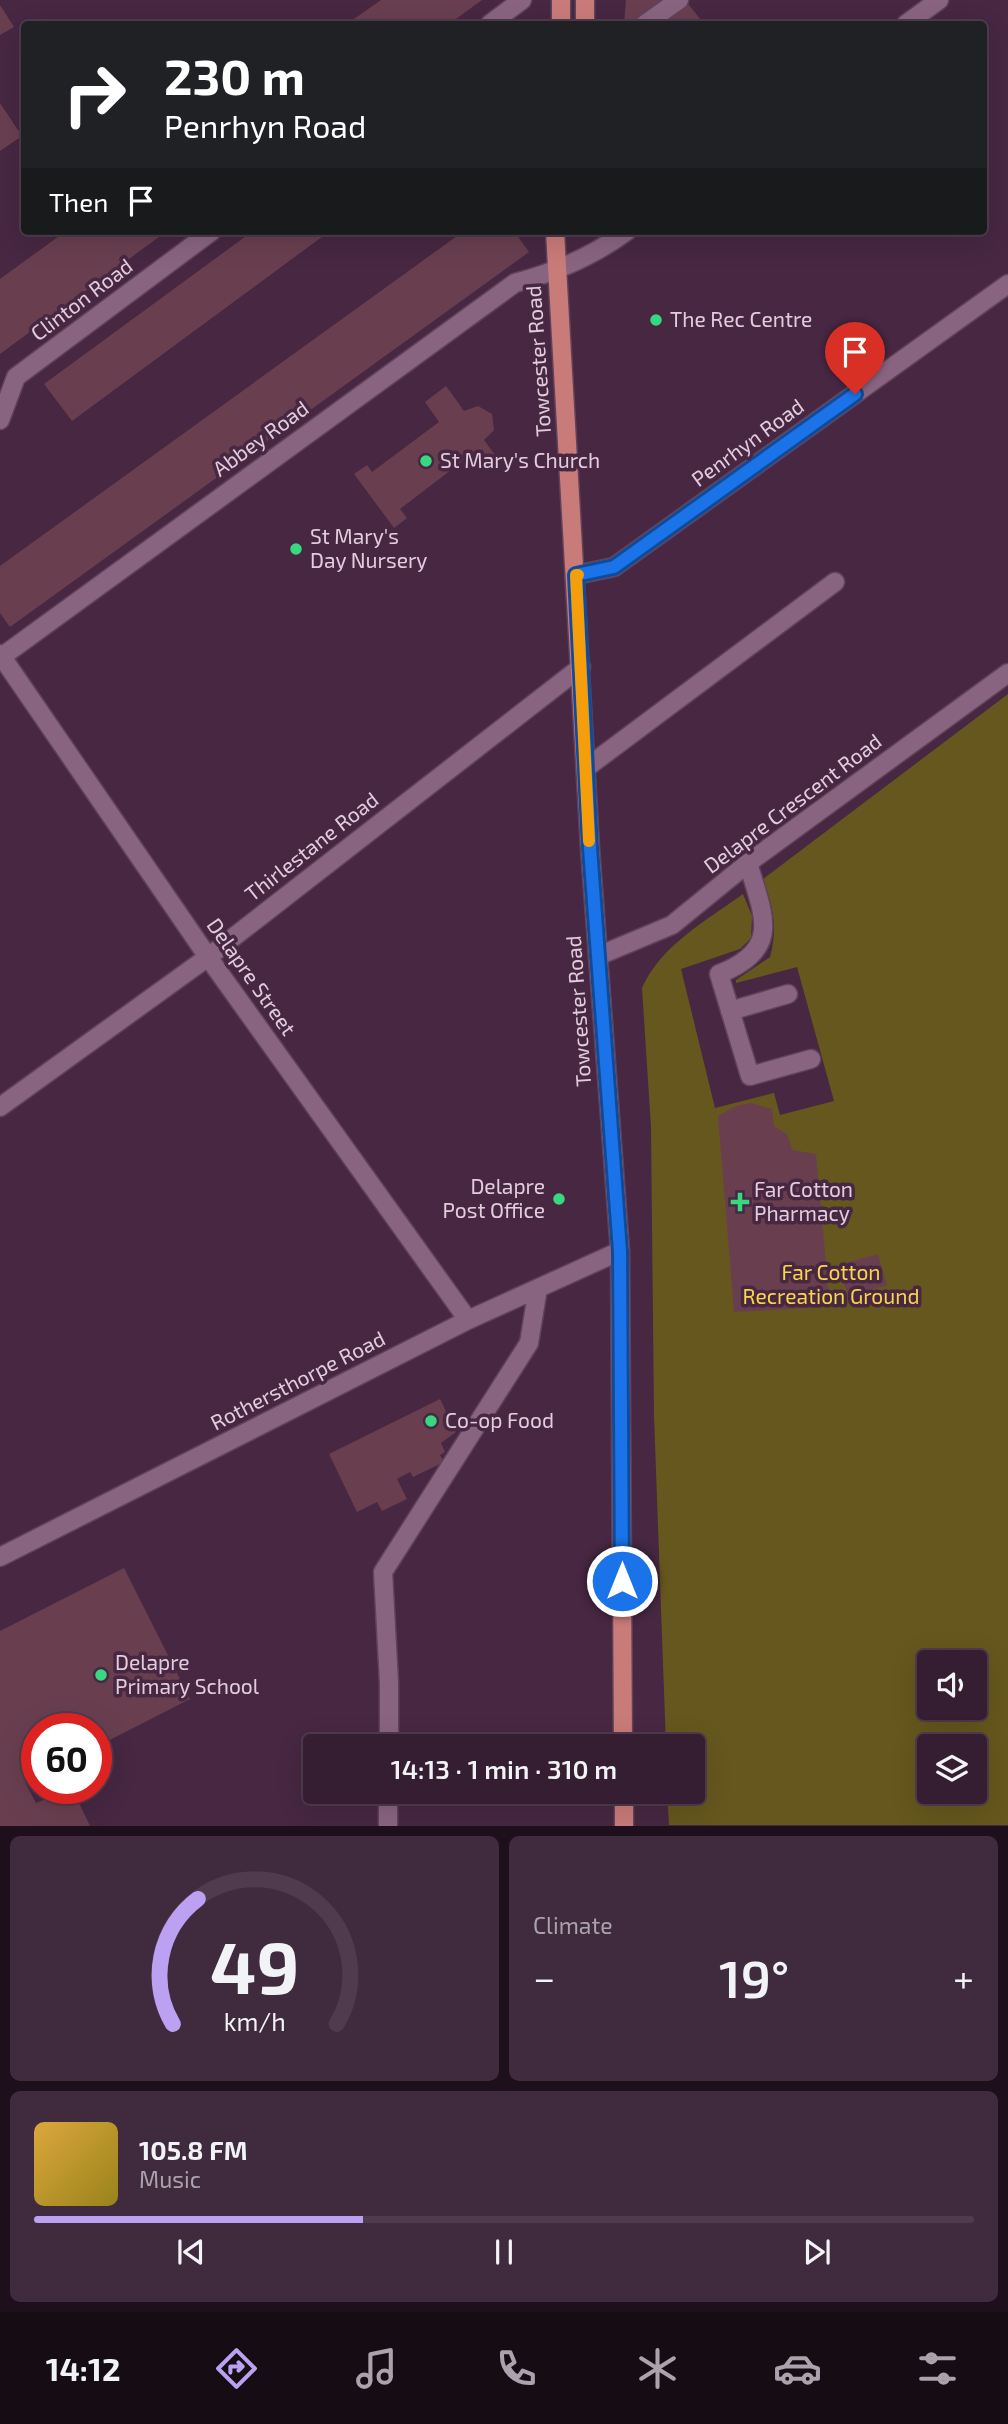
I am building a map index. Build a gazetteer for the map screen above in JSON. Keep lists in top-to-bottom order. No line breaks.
{"streets":{"main road":["Towcester Road"],"street":["Clinton Road","Abbey Road","Penrhyn Road","Delapre Crescent Road","Thirlestane Road","Delapre Street","Rothersthorpe Road"]},"crossings":[["Towcester Road","Abbey Road"],["Towcester Road","Penrhyn Road"],["Towcester Road","Delapre Crescent Road"],["Towcester Road","Thirlestane Road"],["Towcester Road","Rothersthorpe Road"],["Abbey Road","Delapre Street"],["Thirlestane Road","Delapre Street"],["Delapre Street","Rothersthorpe Road"]],"parks":["Far Cotton Recreation Ground"],"places":{"other":["The Rec Centre","St Mary's Church","St Mary's Day Nursery","Delapre Post Office","Co-op Food","Delapre Primary School"],"health":["Far Cotton Pharmacy"]},"page":{"turn":["230 m","Penrhyn Road"],"then":"Then","limit":"60","trip":"14:13 · 1 min · 310 m","tile":"Climate","heat":["−","19°","+"],"song":["105.8 FM","Music"],"tabs":"14:12","gauge":["49","km/h"]}}
